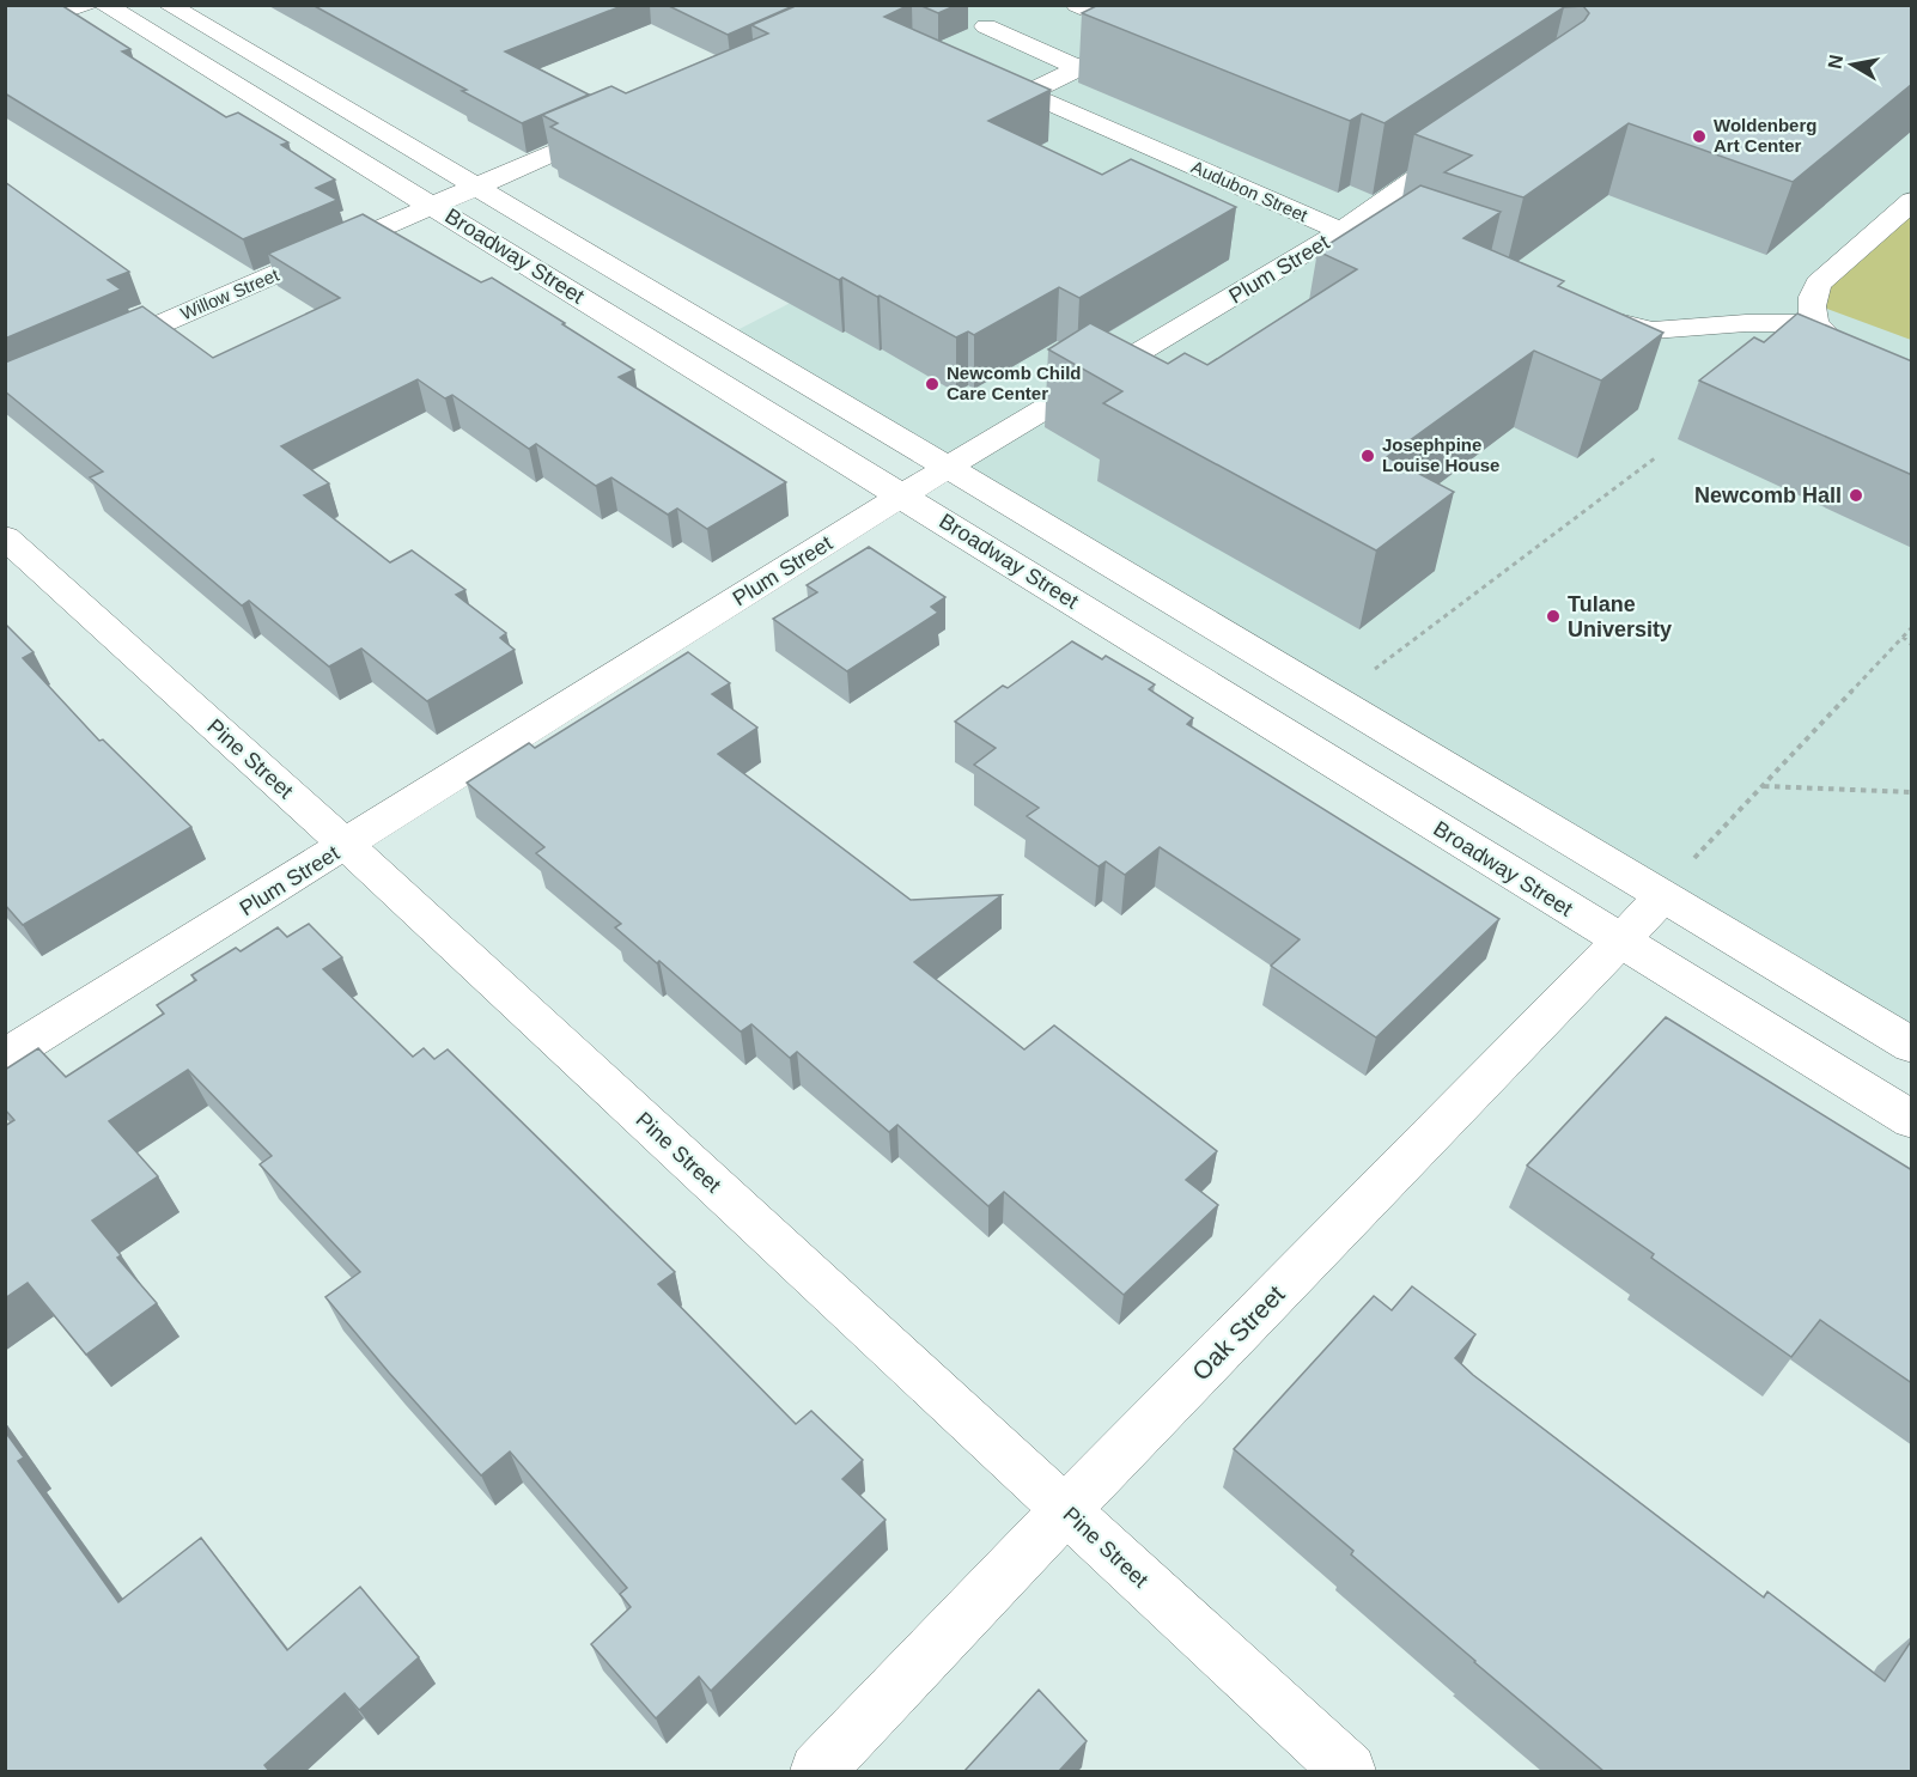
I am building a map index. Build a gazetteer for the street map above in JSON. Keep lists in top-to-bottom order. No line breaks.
{"streets":{"street":["Audubon Street","Broadway Street","Plum Street","Willow Street","Pine Street","Oak Street"]},"crossings":[["Audubon Street","Plum Street"],["Broadway Street","Plum Street"],["Broadway Street","Willow Street"],["Broadway Street","Oak Street"],["Plum Street","Pine Street"],["Pine Street","Oak Street"]],"places":["Woldenberg Art Center","Newcomb Child Care Center","Josephpine Louise House","Newcomb Hall","Tulane University"],"north":"left"}
